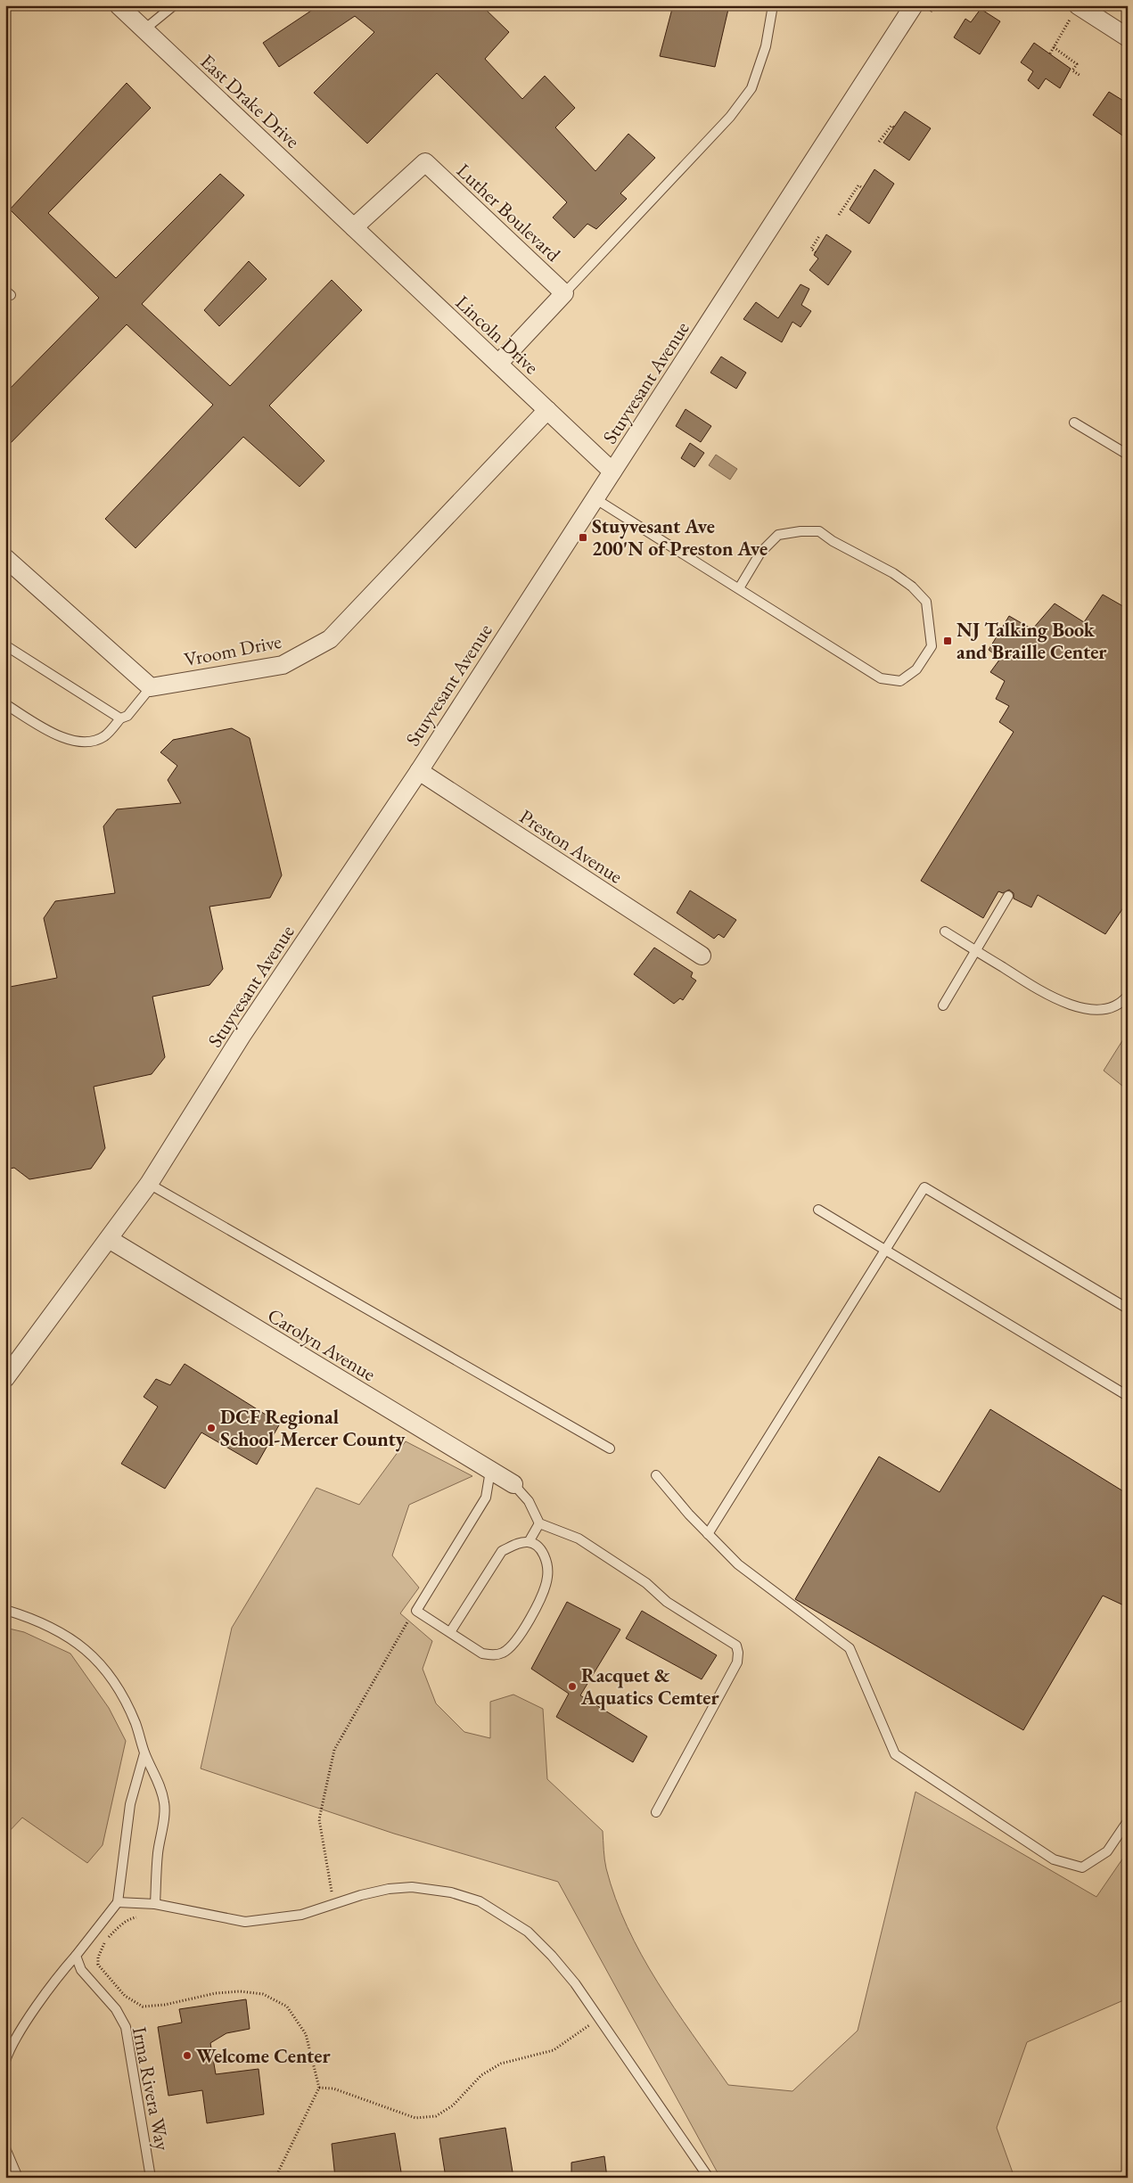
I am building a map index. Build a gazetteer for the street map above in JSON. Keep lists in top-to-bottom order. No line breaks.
{"streets":{"street":["East Drake Drive","Luther Boulevard","Lincoln Drive","Stuyvesant Avenue","Vroom Drive","Preston Avenue","Carolyn Avenue"],"lane":["Irma Rivera Way"]},"crossings":[["East Drake Drive","Luther Boulevard"],["East Drake Drive","Lincoln Drive"],["Luther Boulevard","Lincoln Drive"],["Lincoln Drive","Stuyvesant Avenue"],["Lincoln Drive","Vroom Drive"],["Stuyvesant Avenue","Preston Avenue"],["Stuyvesant Avenue","Carolyn Avenue"]],"places":{"transit":["Stuyvesant Ave 200'N of Preston Ave","NJ Talking Book and Braille Center"],"other":["DCF Regional School-Mercer County","Racquet & Aquatics Cemter","Welcome Center"]}}
